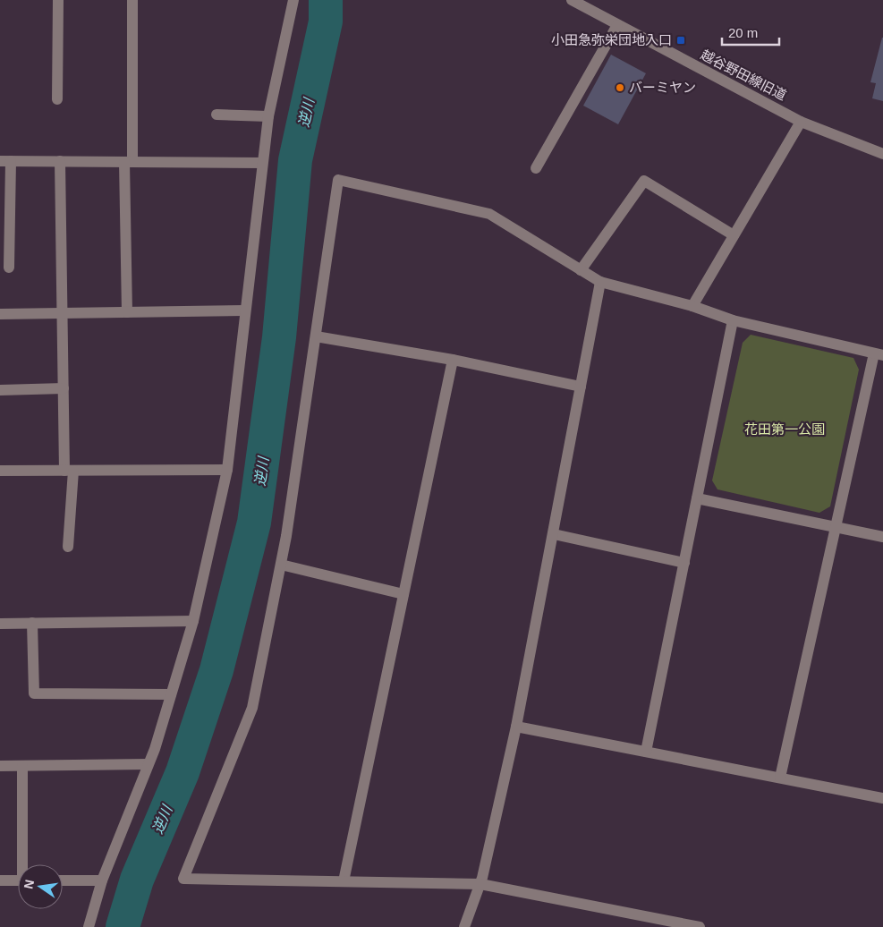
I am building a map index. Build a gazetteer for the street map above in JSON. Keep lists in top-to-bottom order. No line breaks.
{"streets":{"street":["越谷野田線旧道"]},"water":["逆川"],"parks":["花田第一公園"],"places":{"transit":["小田急弥栄団地入口"],"other":["バーミヤン"]},"scale_bar":"20 m","north":"left"}
